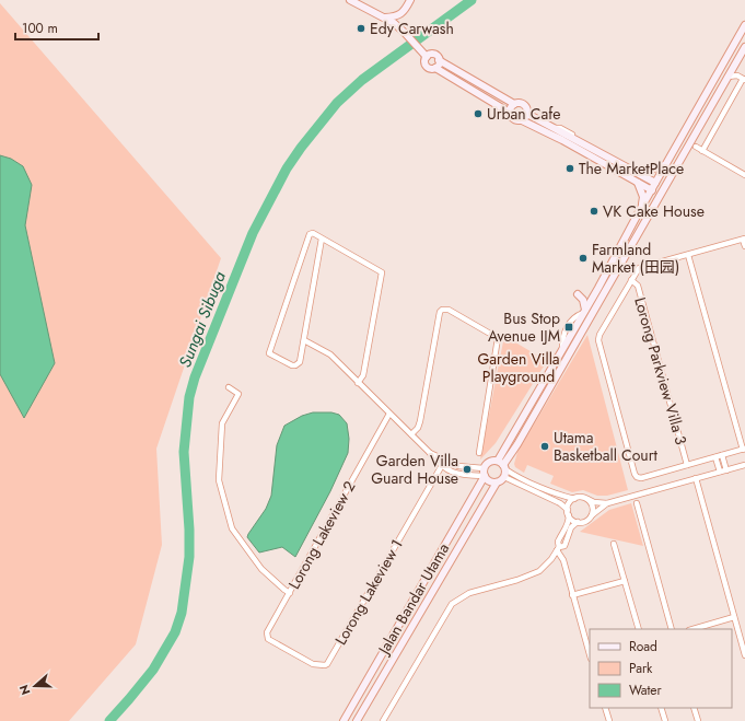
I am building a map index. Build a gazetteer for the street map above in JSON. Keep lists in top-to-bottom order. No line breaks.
{"streets":{"street":["Lorong Parkview Villa 3","Lorong Lakeview 2","Lorong Lakeview 1","Jalan Bandar Utama"]},"crossings":[["Lorong Lakeview 2","Lorong Lakeview 1"]],"water":["Sungai Sibuga"],"parks":["Garden Villa Playground"],"places":{"other":["Edy Carwash","Urban Cafe","The MarketPlace","VK Cake House","Farmland Market (田园)","Utama Basketball Court","Garden Villa Guard House"],"transit":["Bus Stop Avenue IJM"]},"legend":["Road","Park","Water"],"scale_bar":"100 m","north":"left"}
